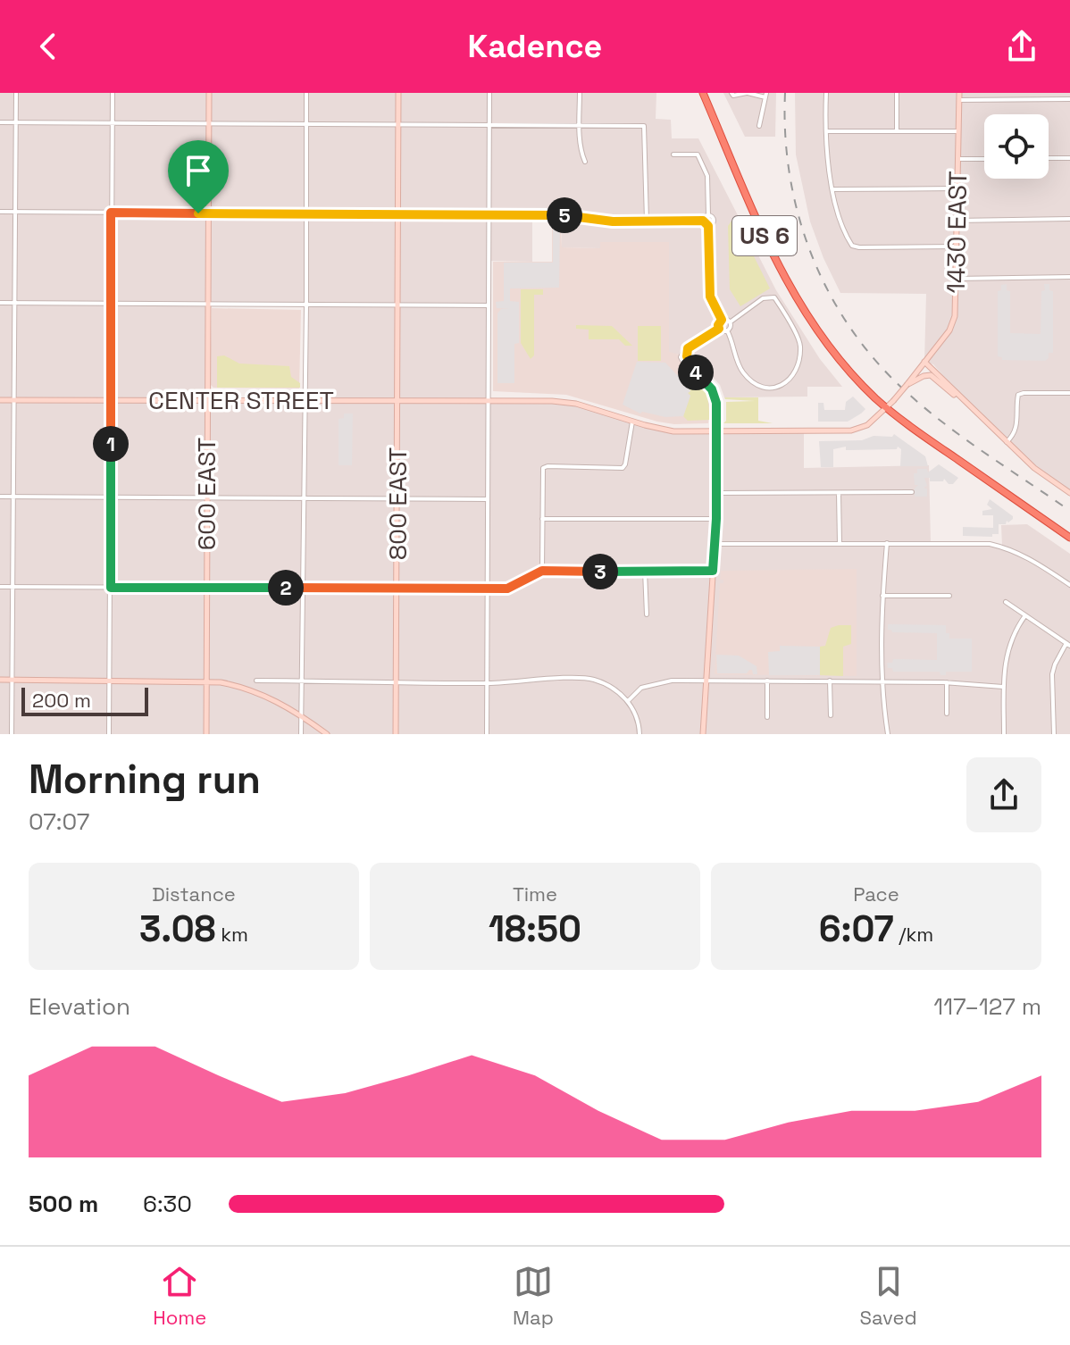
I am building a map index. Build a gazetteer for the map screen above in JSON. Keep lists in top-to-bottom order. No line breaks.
{"streets":{"highway":["US 6"],"street":["1430 EAST","CENTER STREET","600 EAST","800 EAST"]},"crossings":[["1430 EAST","US 6"],["1430 EAST","CENTER STREET"],["CENTER STREET","600 EAST"],["CENTER STREET","800 EAST"]],"scale_bar":"200 m","page":{"header":"Kadence","pins":["5","4","1","3","2"],"scale":"200 m","heading":["Morning run","07:07"],"stats":[["Distance","3.08 km"],["Time","18:50"],["Pace","6:07 /km"]],"chart":["Elevation","117–127 m"],"list":[{"name":"500 m","note":"6:30"}],"tabs":["Home","Map","Saved"]}}
